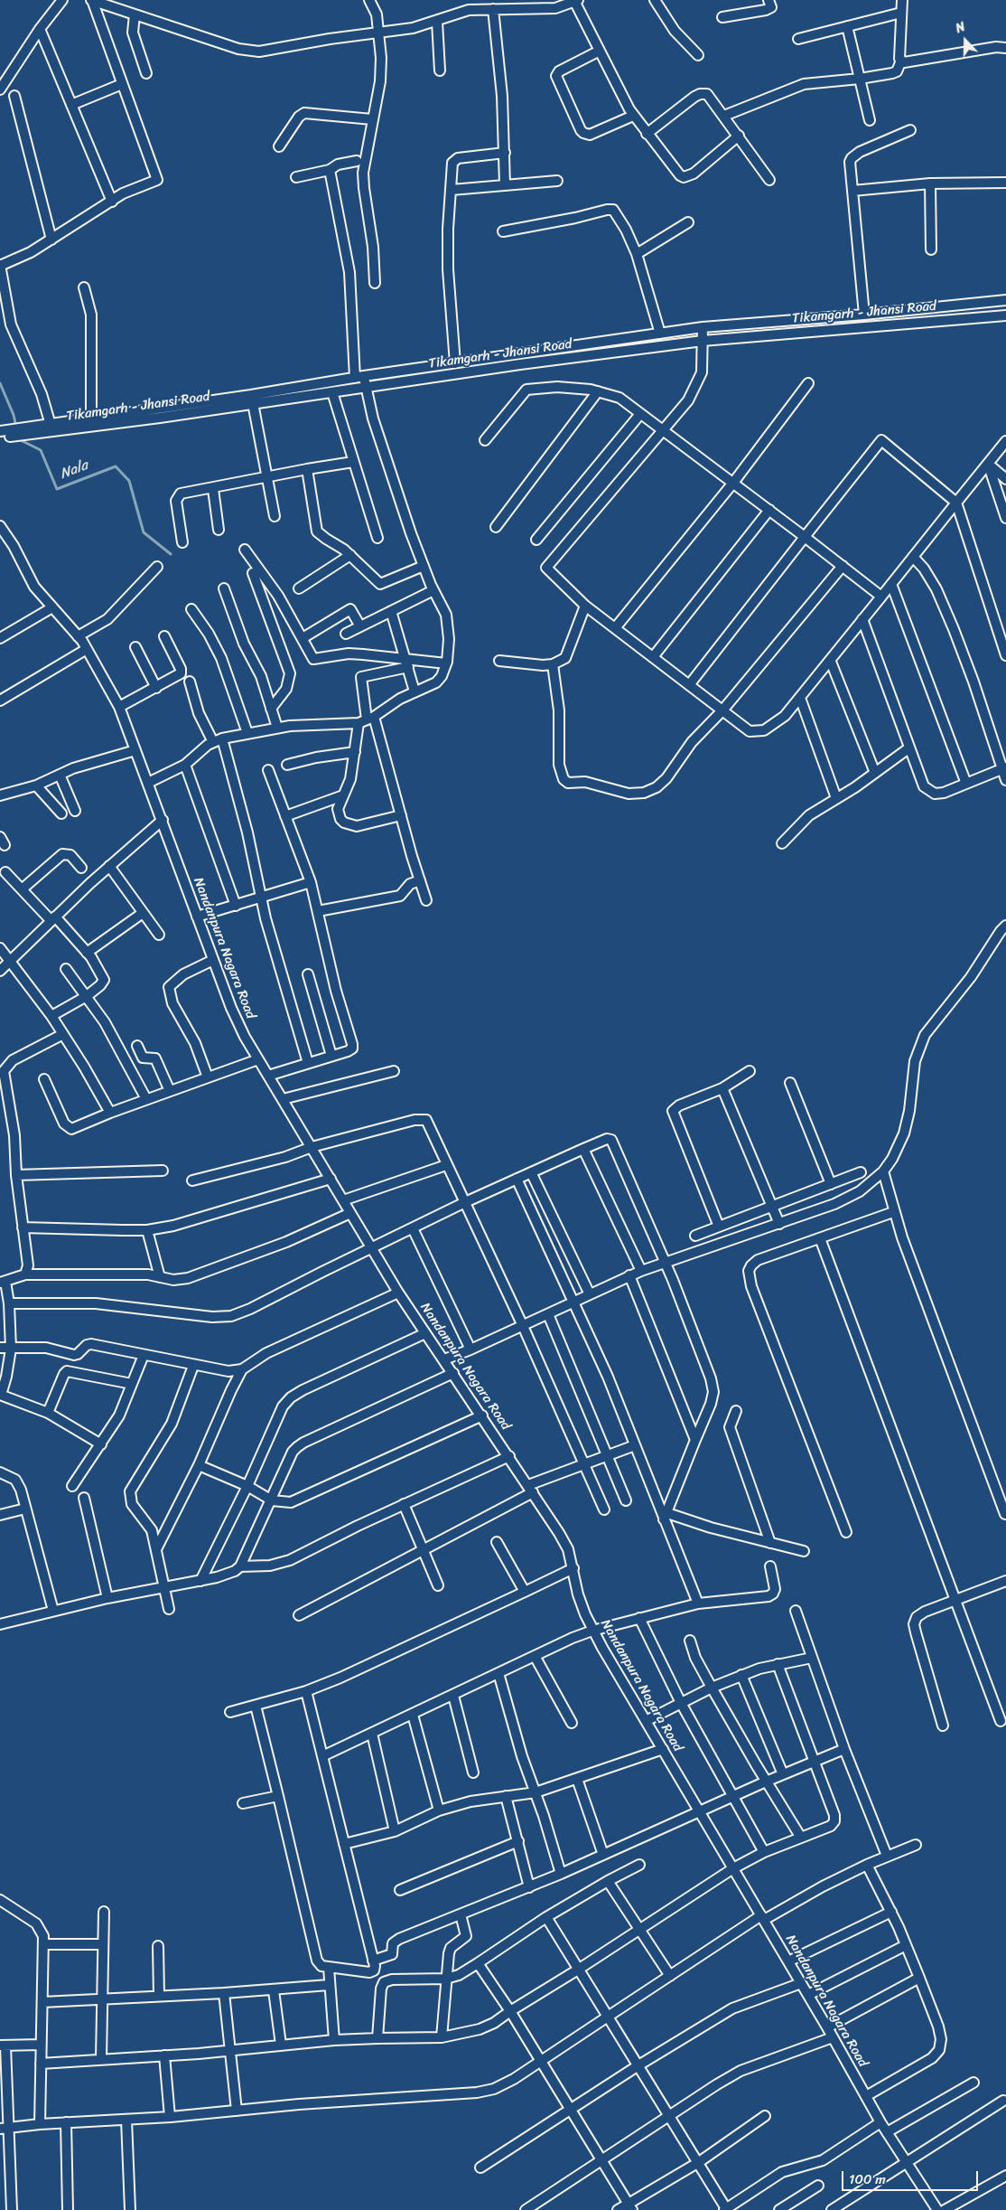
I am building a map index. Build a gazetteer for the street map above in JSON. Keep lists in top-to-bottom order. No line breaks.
{"streets":{"street":["Tikamgarh - Jhansi Road","Nandanpura Nagara Road"]},"water":["Nala"],"scale_bar":"100 m","north":"top"}
